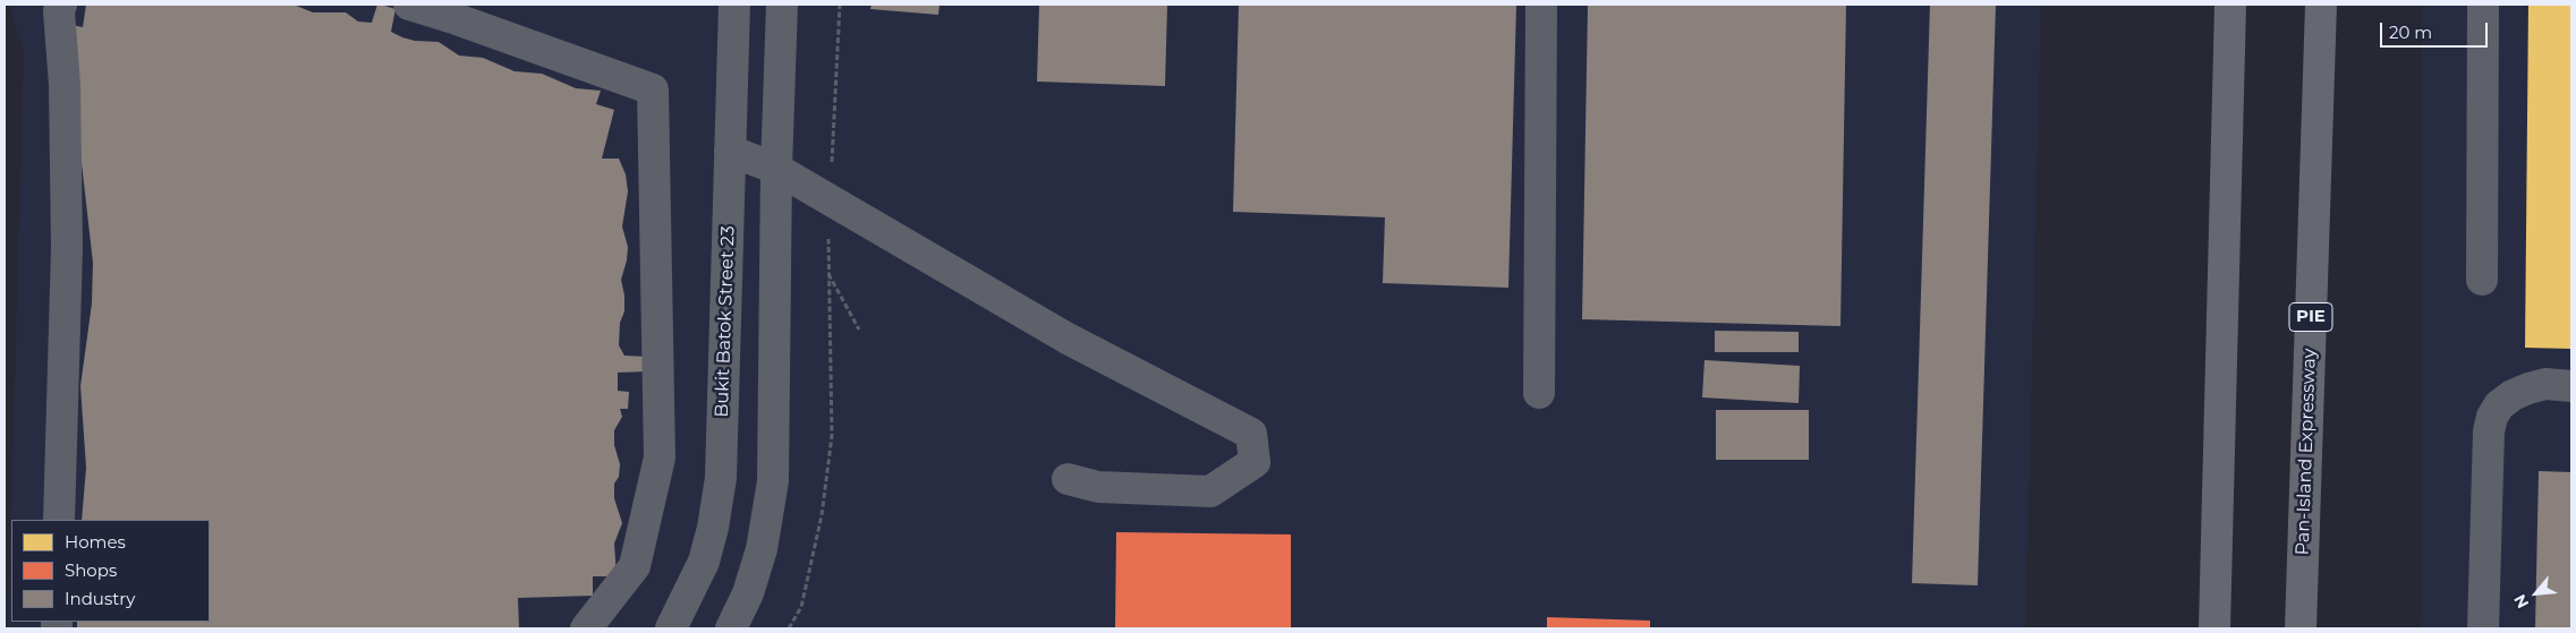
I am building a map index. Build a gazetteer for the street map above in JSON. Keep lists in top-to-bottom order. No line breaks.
{"streets":{"highway":["PIE","Pan-Island Expressway"],"street":["Bukit Batok Street 23"]},"legend":["Homes","Shops","Industry"],"scale_bar":"20 m","north":"bottom left"}
